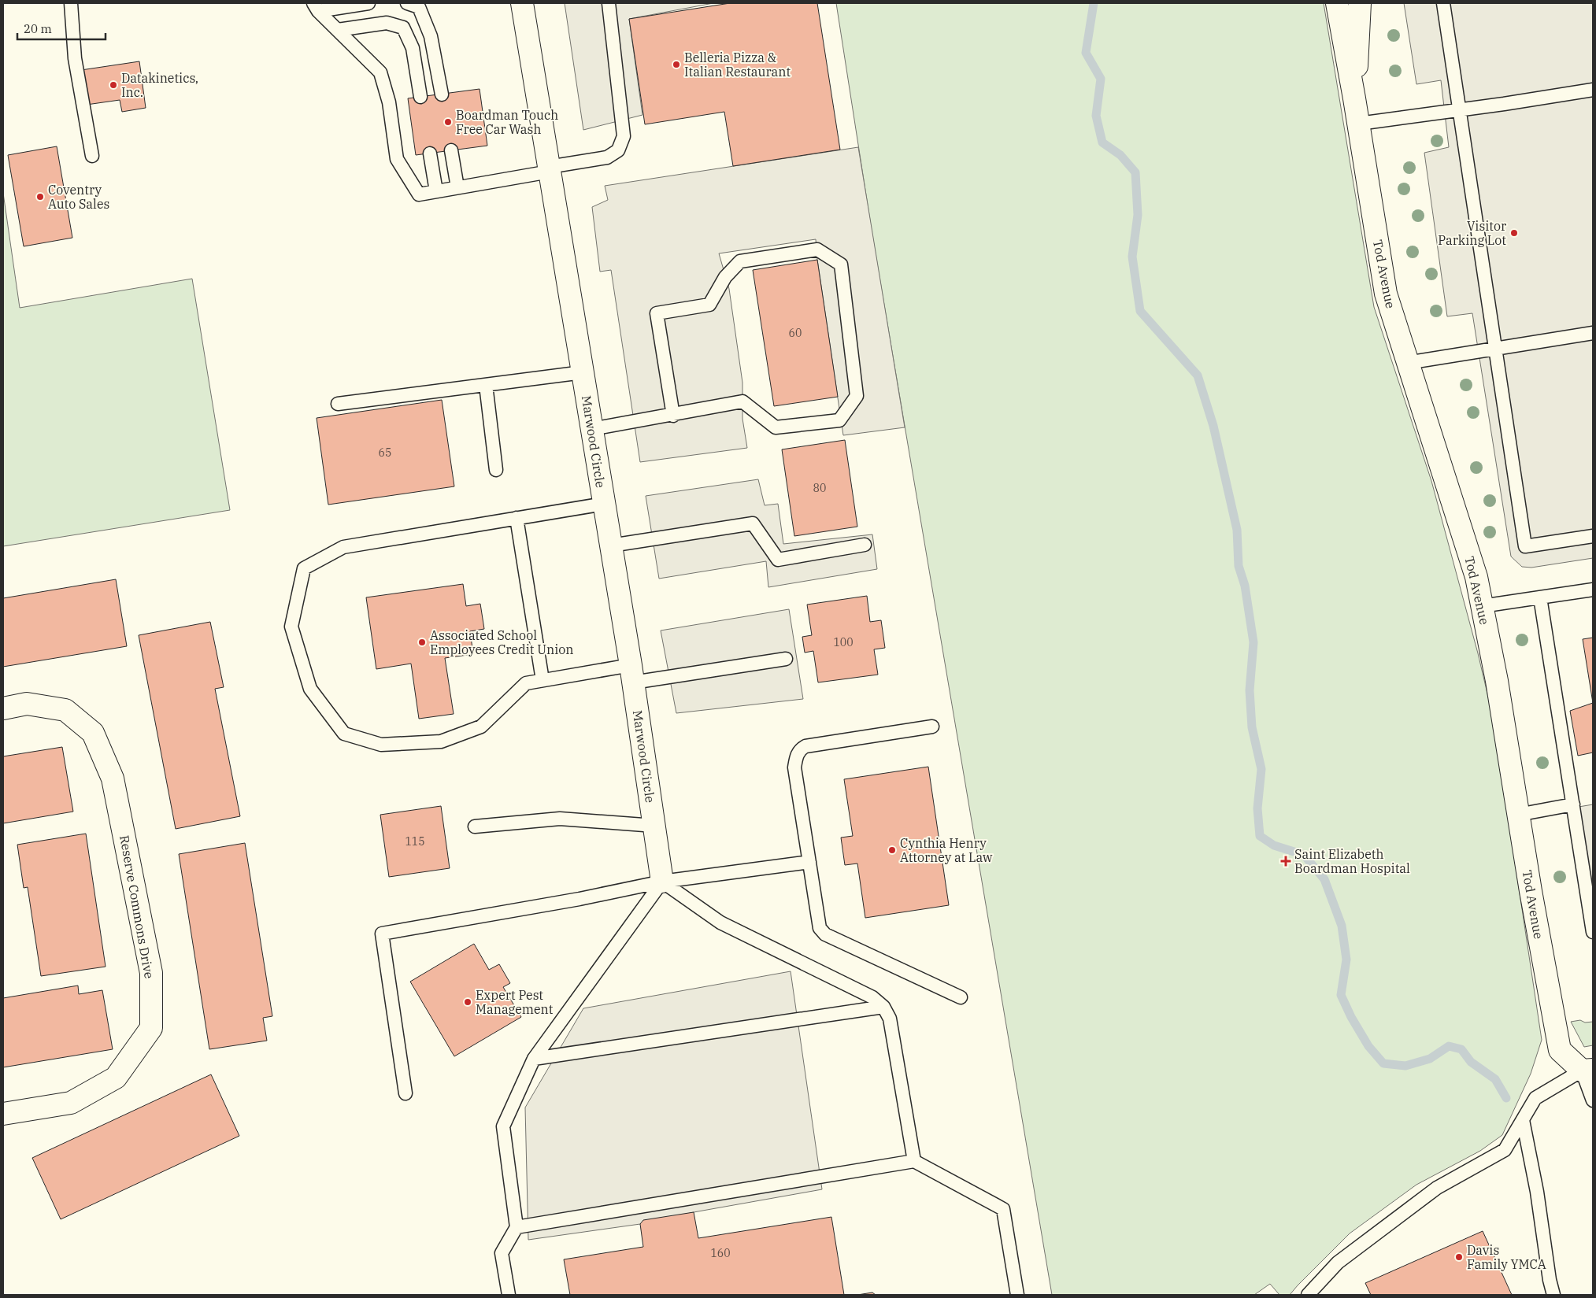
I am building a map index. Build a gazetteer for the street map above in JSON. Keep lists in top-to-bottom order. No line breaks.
{"streets":{"street":["Tod Avenue","Marwood Circle","Reserve Commons Drive"]},"places":{"other":["Belleria Pizza & Italian Restaurant","Datakinetics, Inc.","Boardman Touch Free Car Wash","Coventry Auto Sales","Visitor Parking Lot","Associated School Employees Credit Union","Cynthia Henry Attorney at Law","Expert Pest Management","Davis Family YMCA"],"health":["Saint Elizabeth Boardman Hospital"]},"house_numbers":["60","65","80","100","115","160"],"scale_bar":"20 m"}
